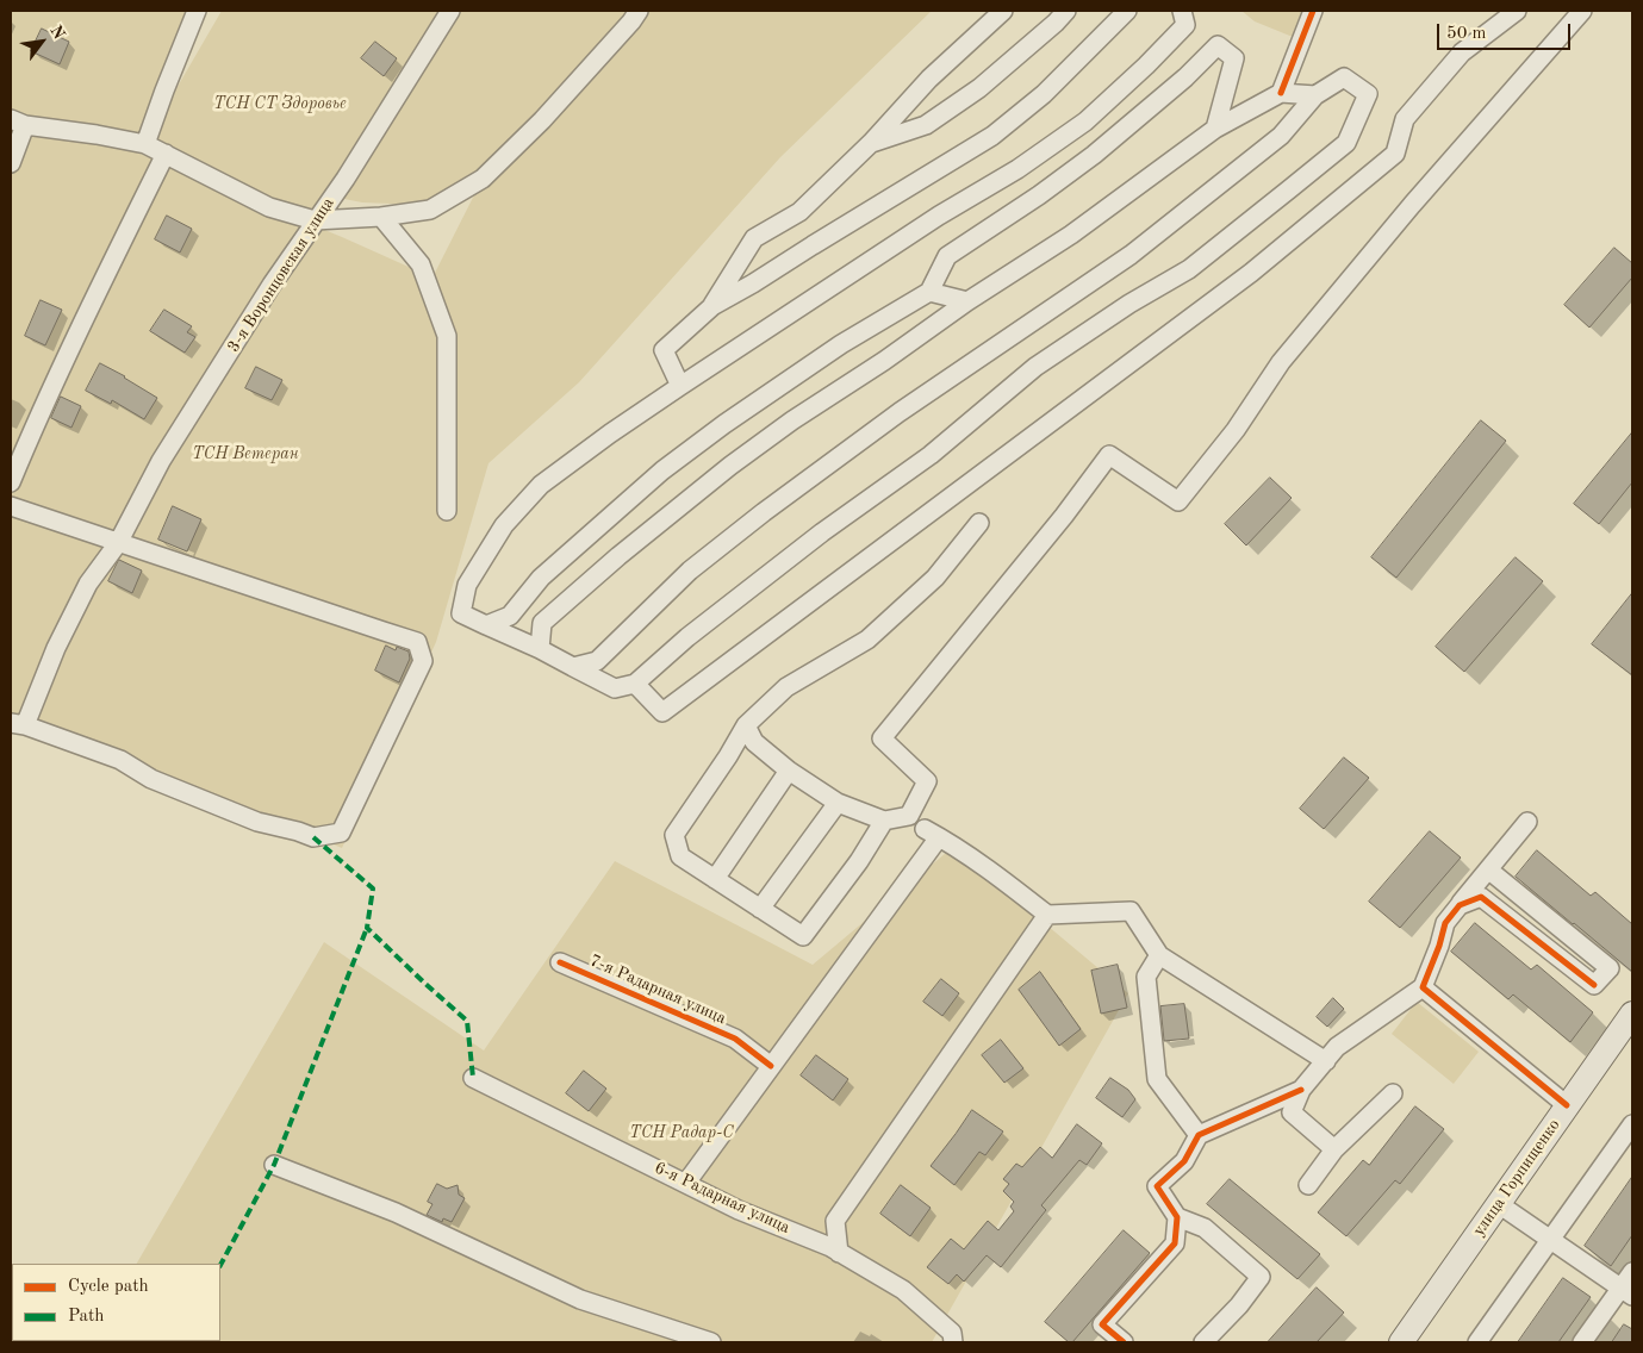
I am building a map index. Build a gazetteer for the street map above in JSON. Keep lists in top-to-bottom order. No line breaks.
{"streets":{"main road":["улица Горпищенко"],"street":["3-я Воронцовская улица","7-я Радарная улица","6-я Радарная улица"]},"parks":["ТСН СТ Здоровье","ТСН Ветеран","ТСН Радар-С"],"legend":["Cycle path","Path"],"scale_bar":"50 m","north":"top right"}
